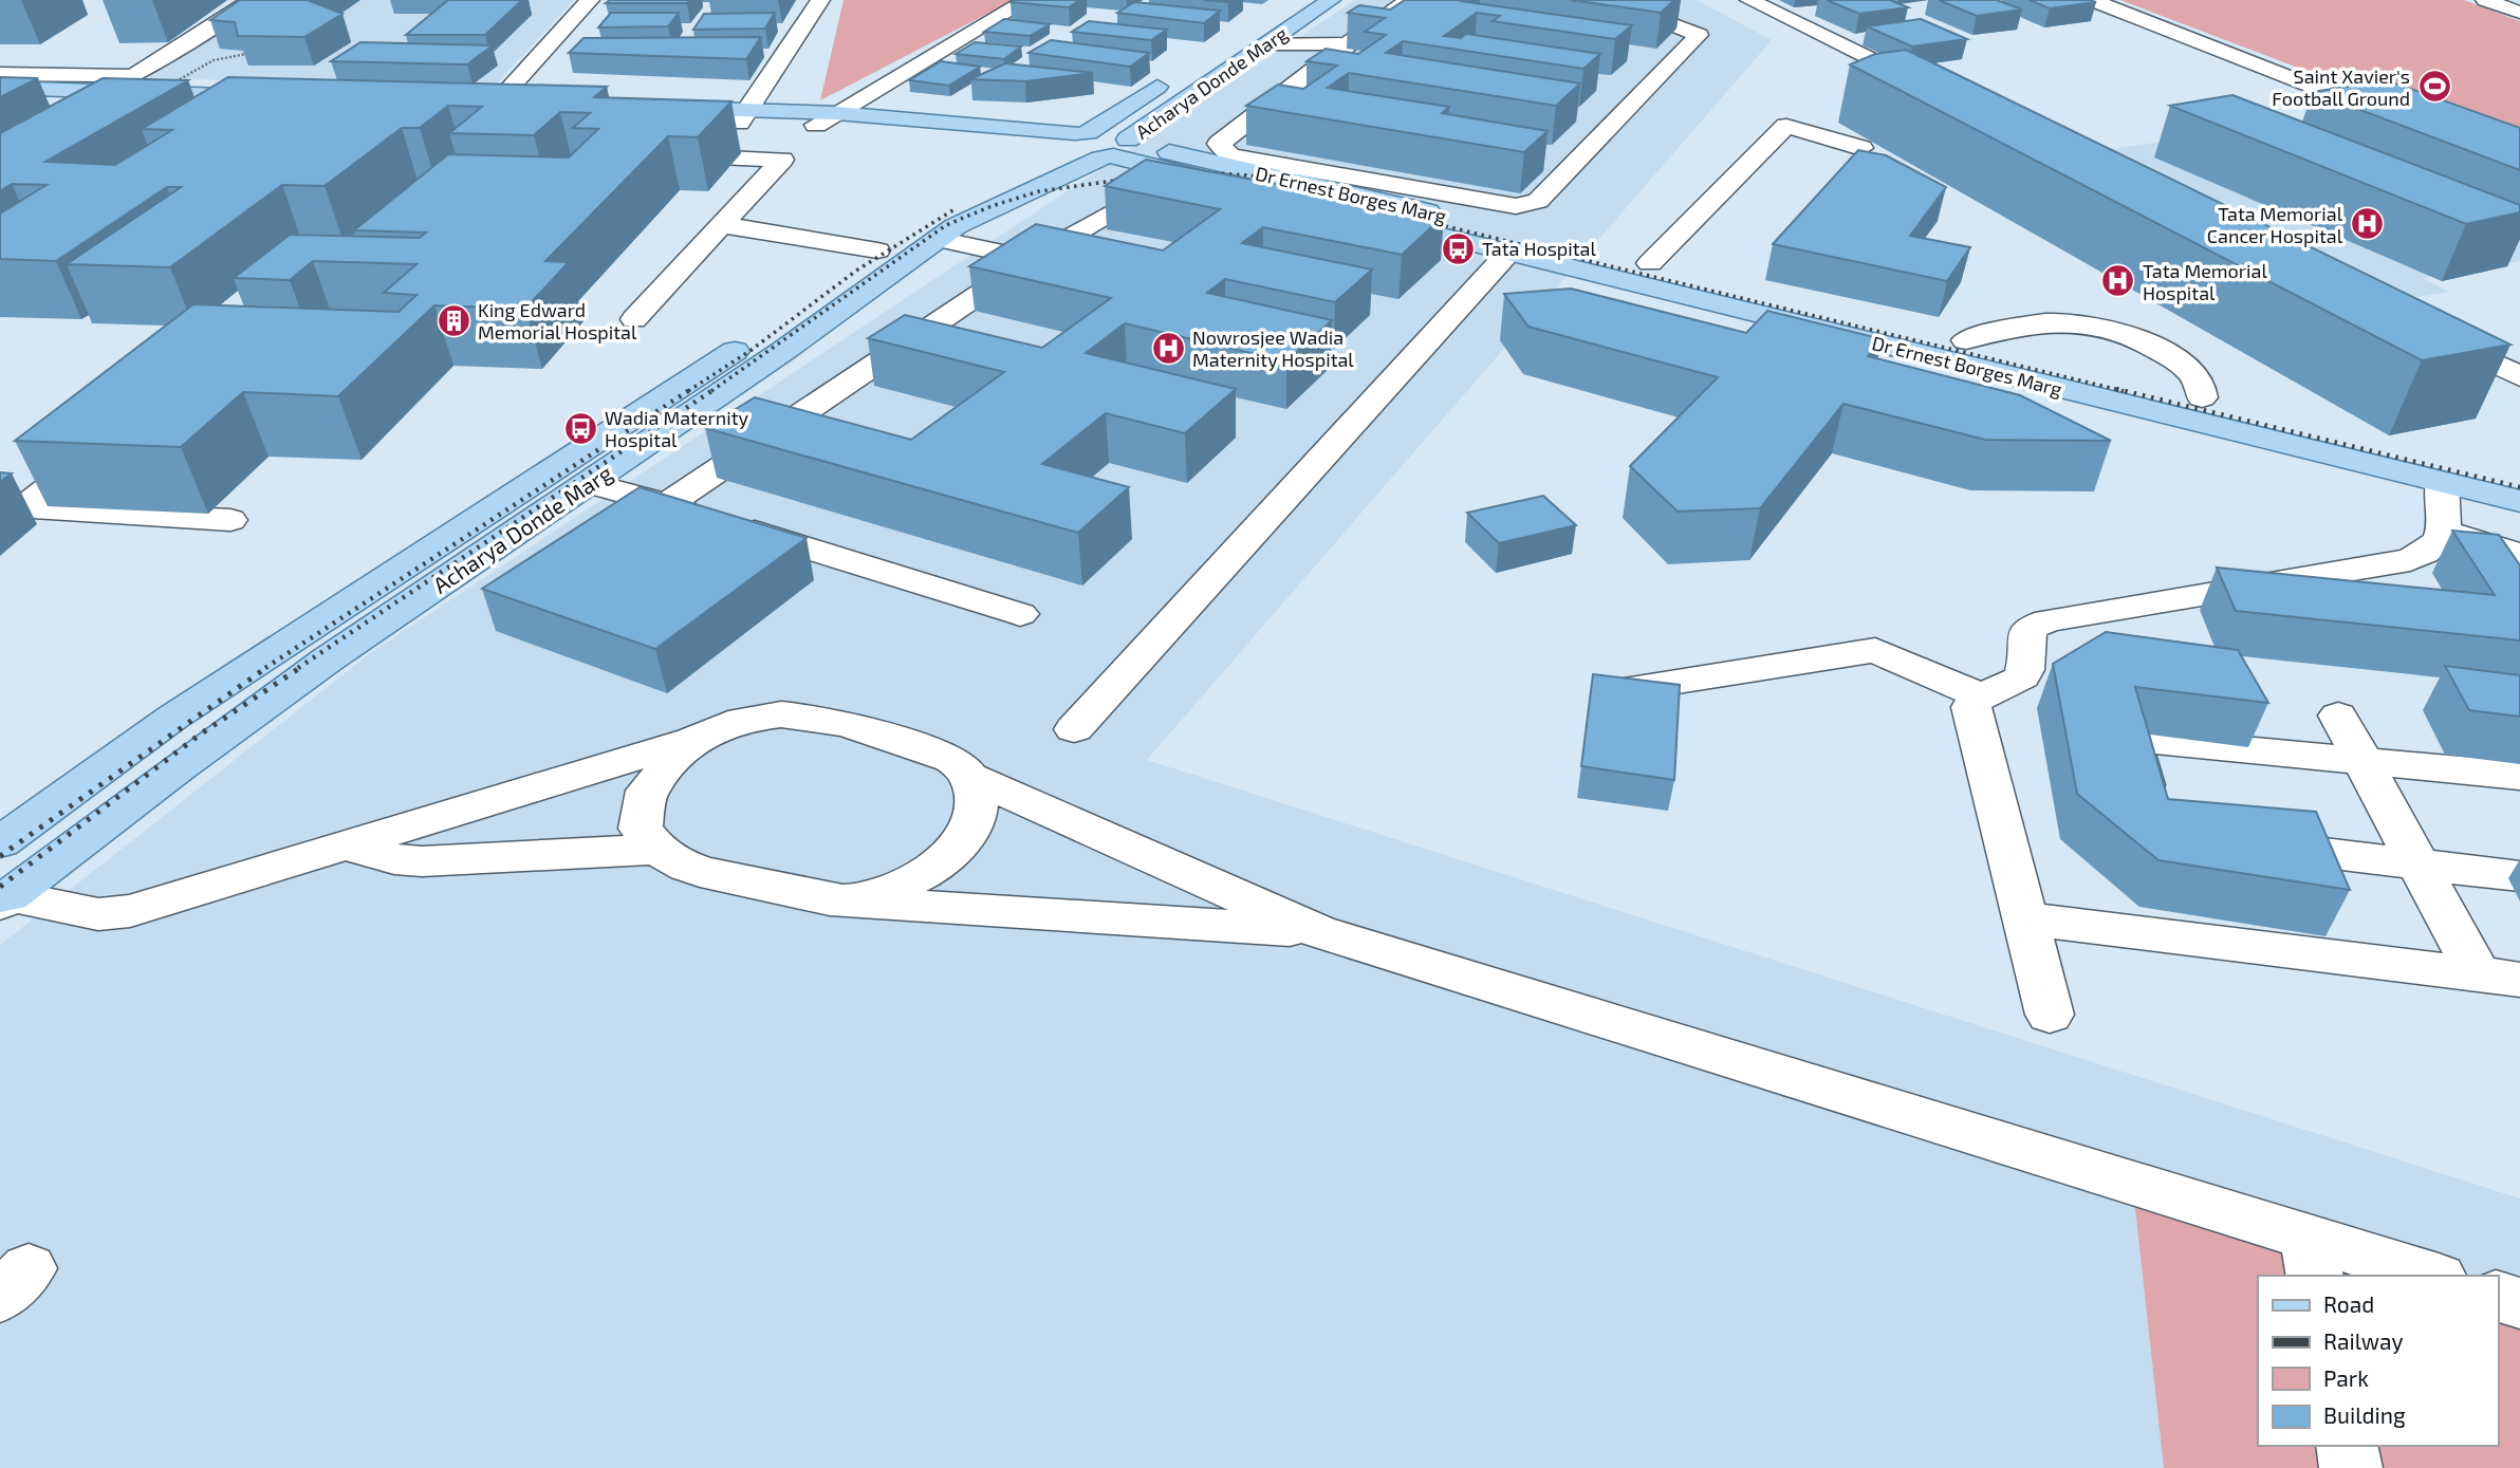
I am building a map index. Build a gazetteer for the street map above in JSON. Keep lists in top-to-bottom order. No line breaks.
{"streets":{"main road":["Acharya Donde Marg","Dr Ernest Borges Marg"]},"crossings":[["Acharya Donde Marg","Dr Ernest Borges Marg"]],"places":{"sports":["Saint Xavier's Football Ground"],"hospital":["Tata Memorial Cancer Hospital","Tata Memorial Hospital","Nowrosjee Wadia Maternity Hospital"],"bus stop":["Tata Hospital","Wadia Maternity Hospital"],"building":["King Edward Memorial Hospital"]},"legend":["Road","Railway","Park","Building"]}
